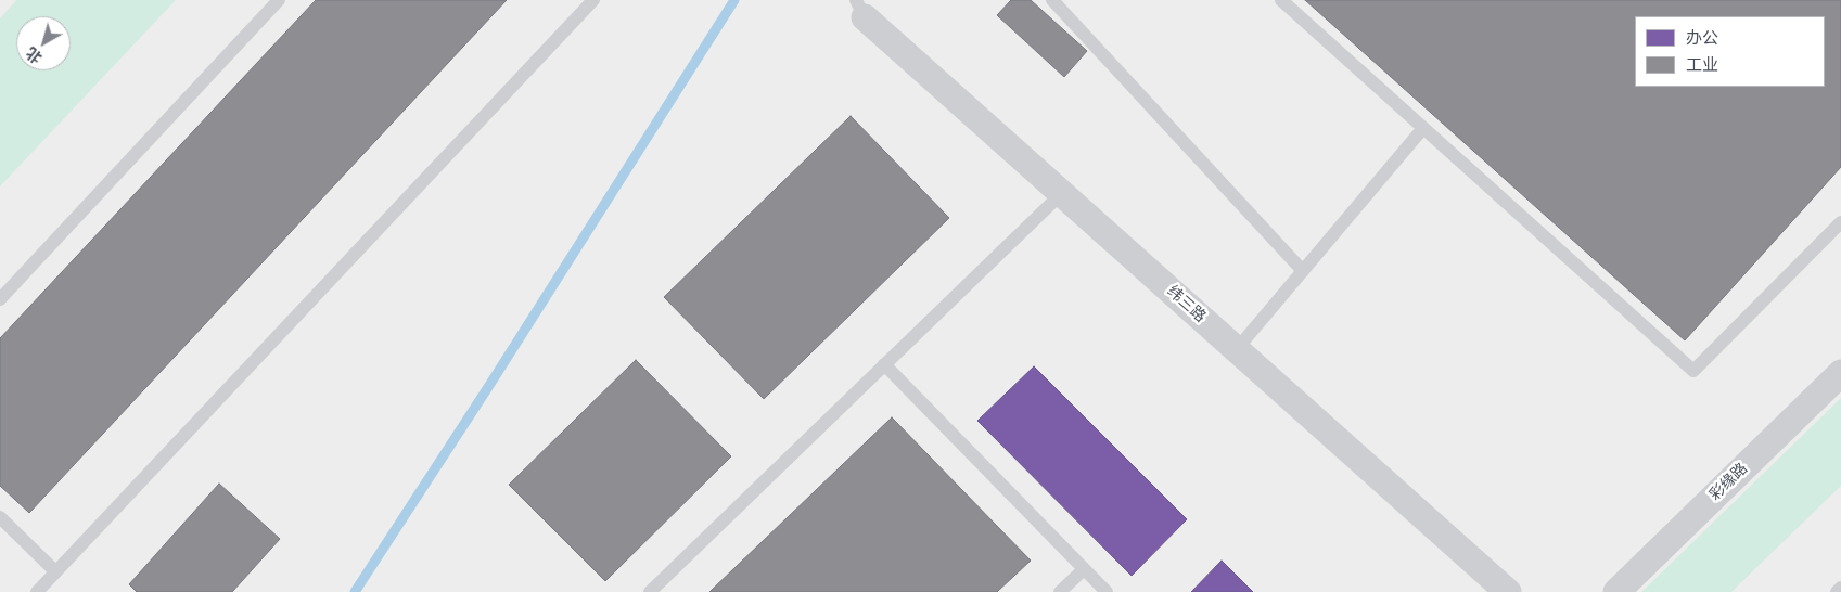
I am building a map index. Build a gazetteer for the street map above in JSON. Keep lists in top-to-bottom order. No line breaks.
{"streets":{"street":["纬三路","彩缘路"]},"legend":["办公","工业"],"north":"bottom left"}
